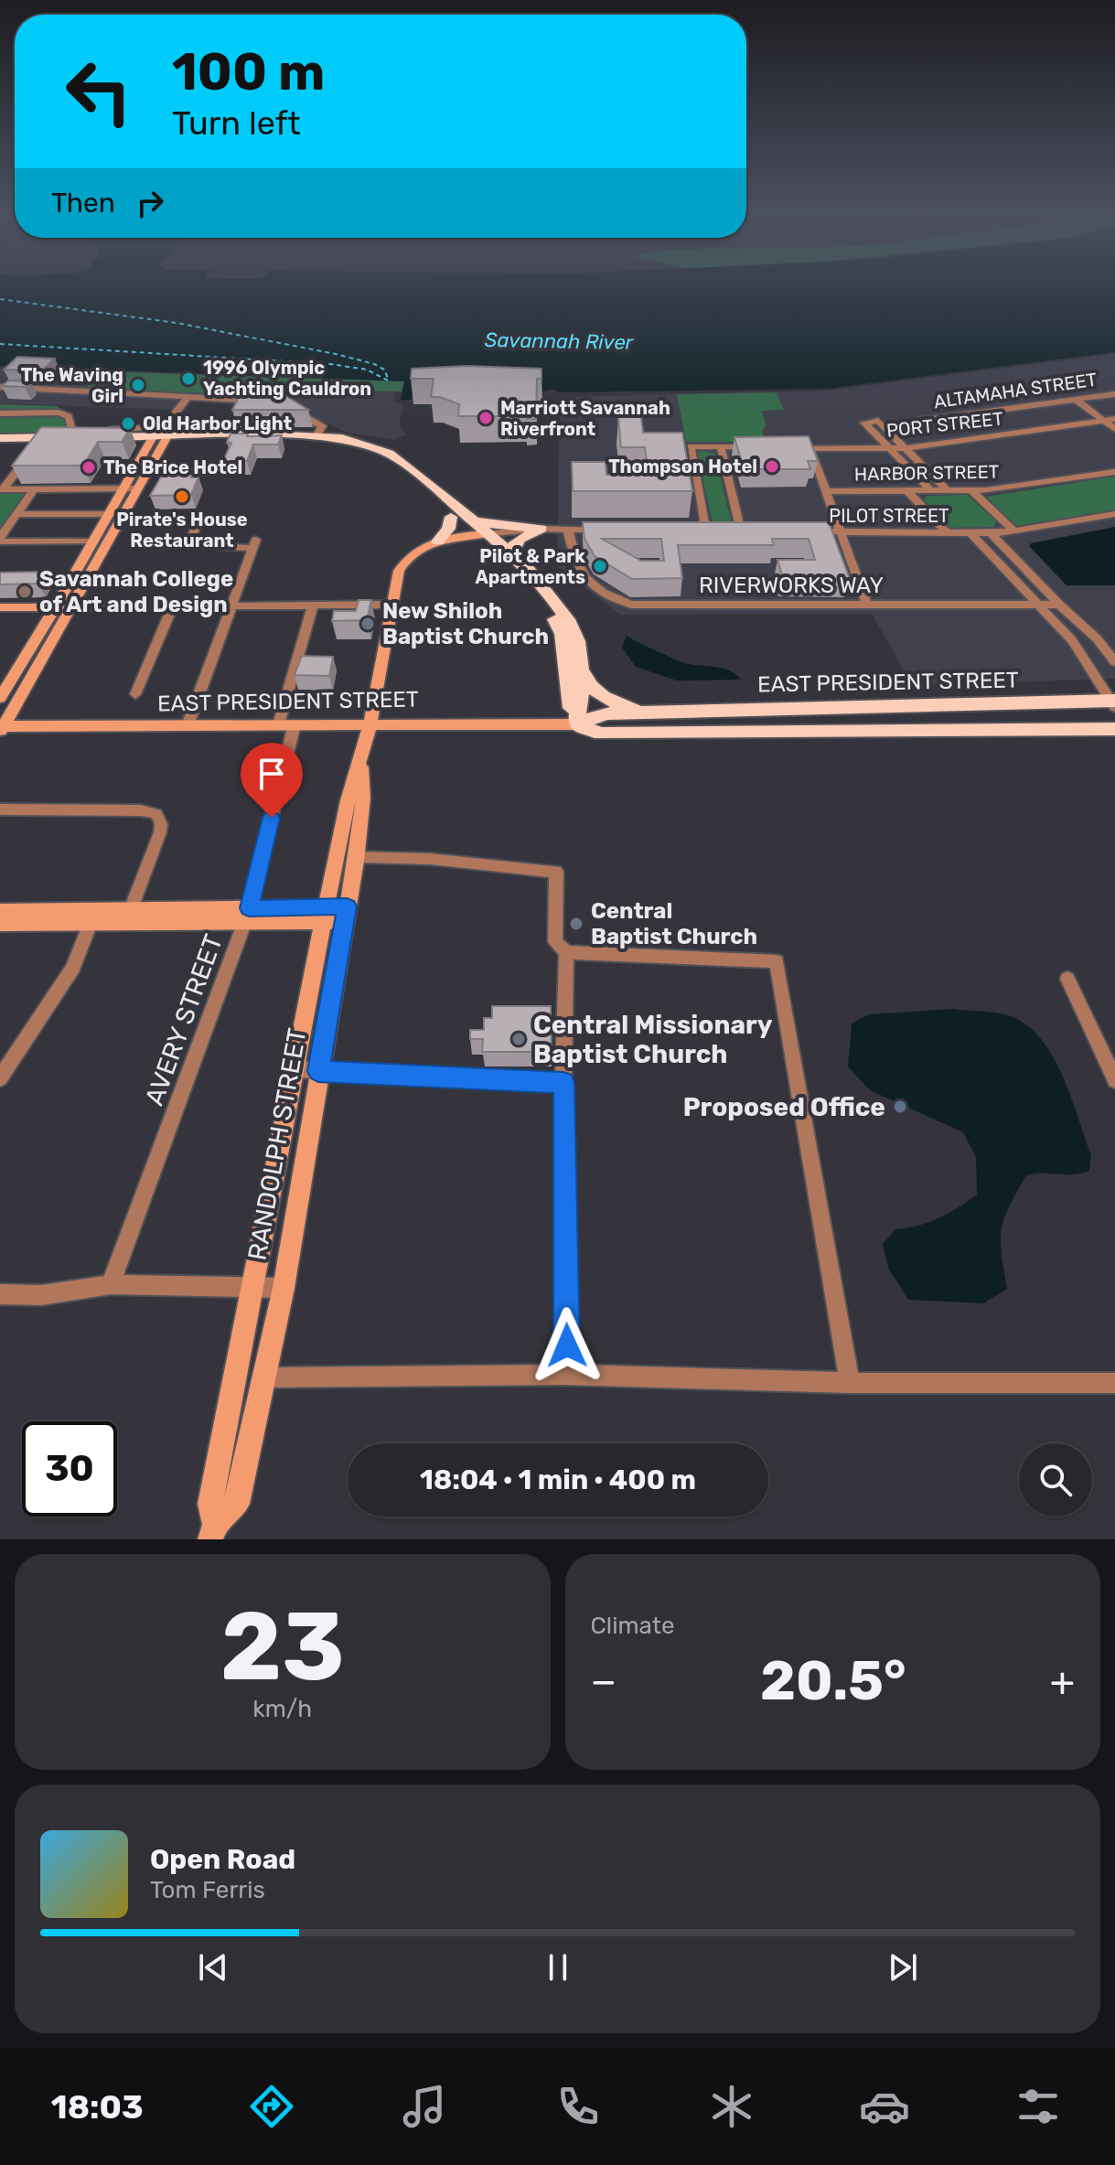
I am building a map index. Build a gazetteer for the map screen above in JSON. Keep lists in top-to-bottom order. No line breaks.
{"streets":{"main road":["EAST PRESIDENT STREET"],"street":["ALTAMAHA STREET","PORT STREET","HARBOR STREET","PILOT STREET","RIVERWORKS WAY","AVERY STREET","RANDOLPH STREET"]},"crossings":[["EAST PRESIDENT STREET","AVERY STREET"],["EAST PRESIDENT STREET","RANDOLPH STREET"]],"water":["Savannah River"],"places":["1996 Olympic Yachting Cauldron","The Waving Girl","Marriott Savannah Riverfront","Old Harbor Light","Thompson Hotel","The Brice Hotel","Pirate's House Restaurant","Pilot & Park Apartments","Savannah College of Art and Design","New Shiloh Baptist Church","Central Baptist Church","Central Missionary Baptist Church","Proposed Office"],"page":{"turn":["100 m","Turn left"],"then":"Then","limit":"30","trip":"18:04 · 1 min · 400 m","tile":[["23","km/h"],"Climate"],"heat":["−","20.5°","+"],"song":["Open Road","Tom Ferris"],"tabs":"18:03"}}
